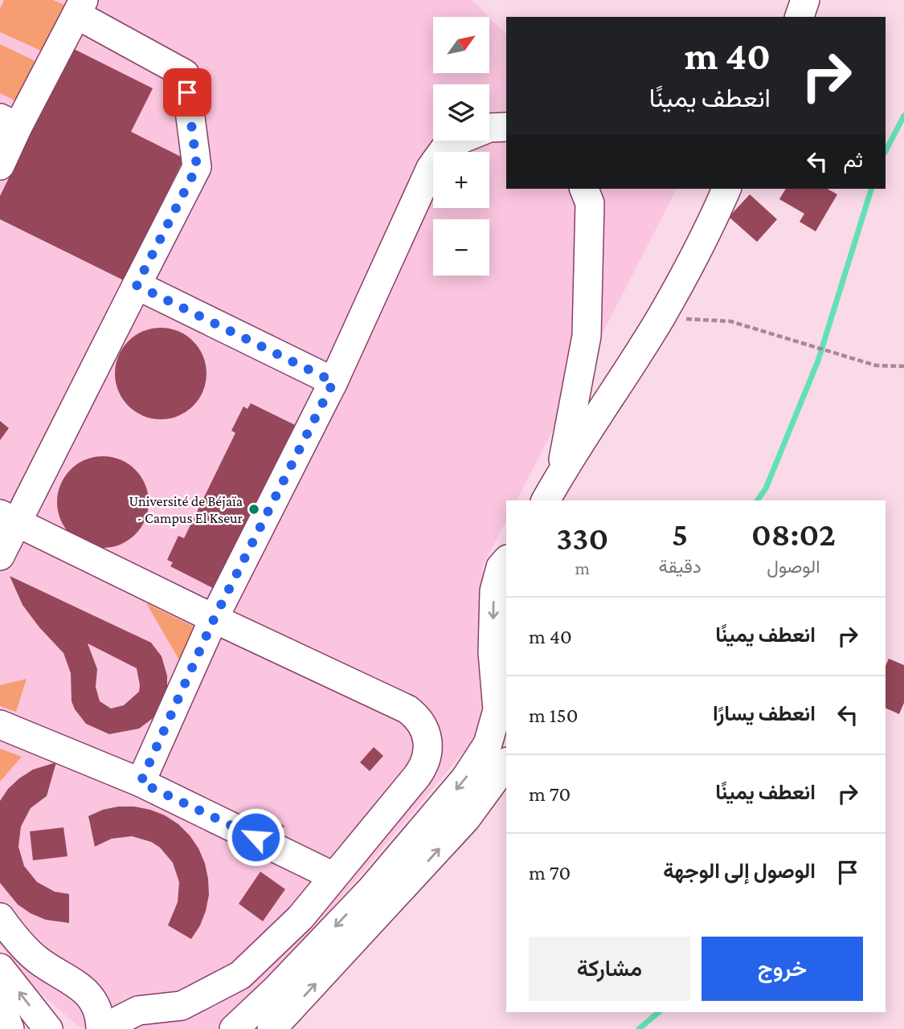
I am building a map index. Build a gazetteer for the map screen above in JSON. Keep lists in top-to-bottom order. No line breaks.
{"places":["Université de Béjaïa - Campus El Kseur"],"north":"top right","page":{"map_buttons":["+","−"],"turn":["40 m","انعطف يمينًا"],"then":"ثم","eta":["08:02","الوصول","5","دقيقة","330","m"],"list":[{"name":"انعطف يمينًا","value":"40 m"},{"name":"انعطف يسارًا","value":"150 m"},{"name":"انعطف يمينًا","value":"70 m"},{"name":"الوصول إلى الوجهة","value":"70 m"}],"buttons":["خروج","مشاركة"]}}
